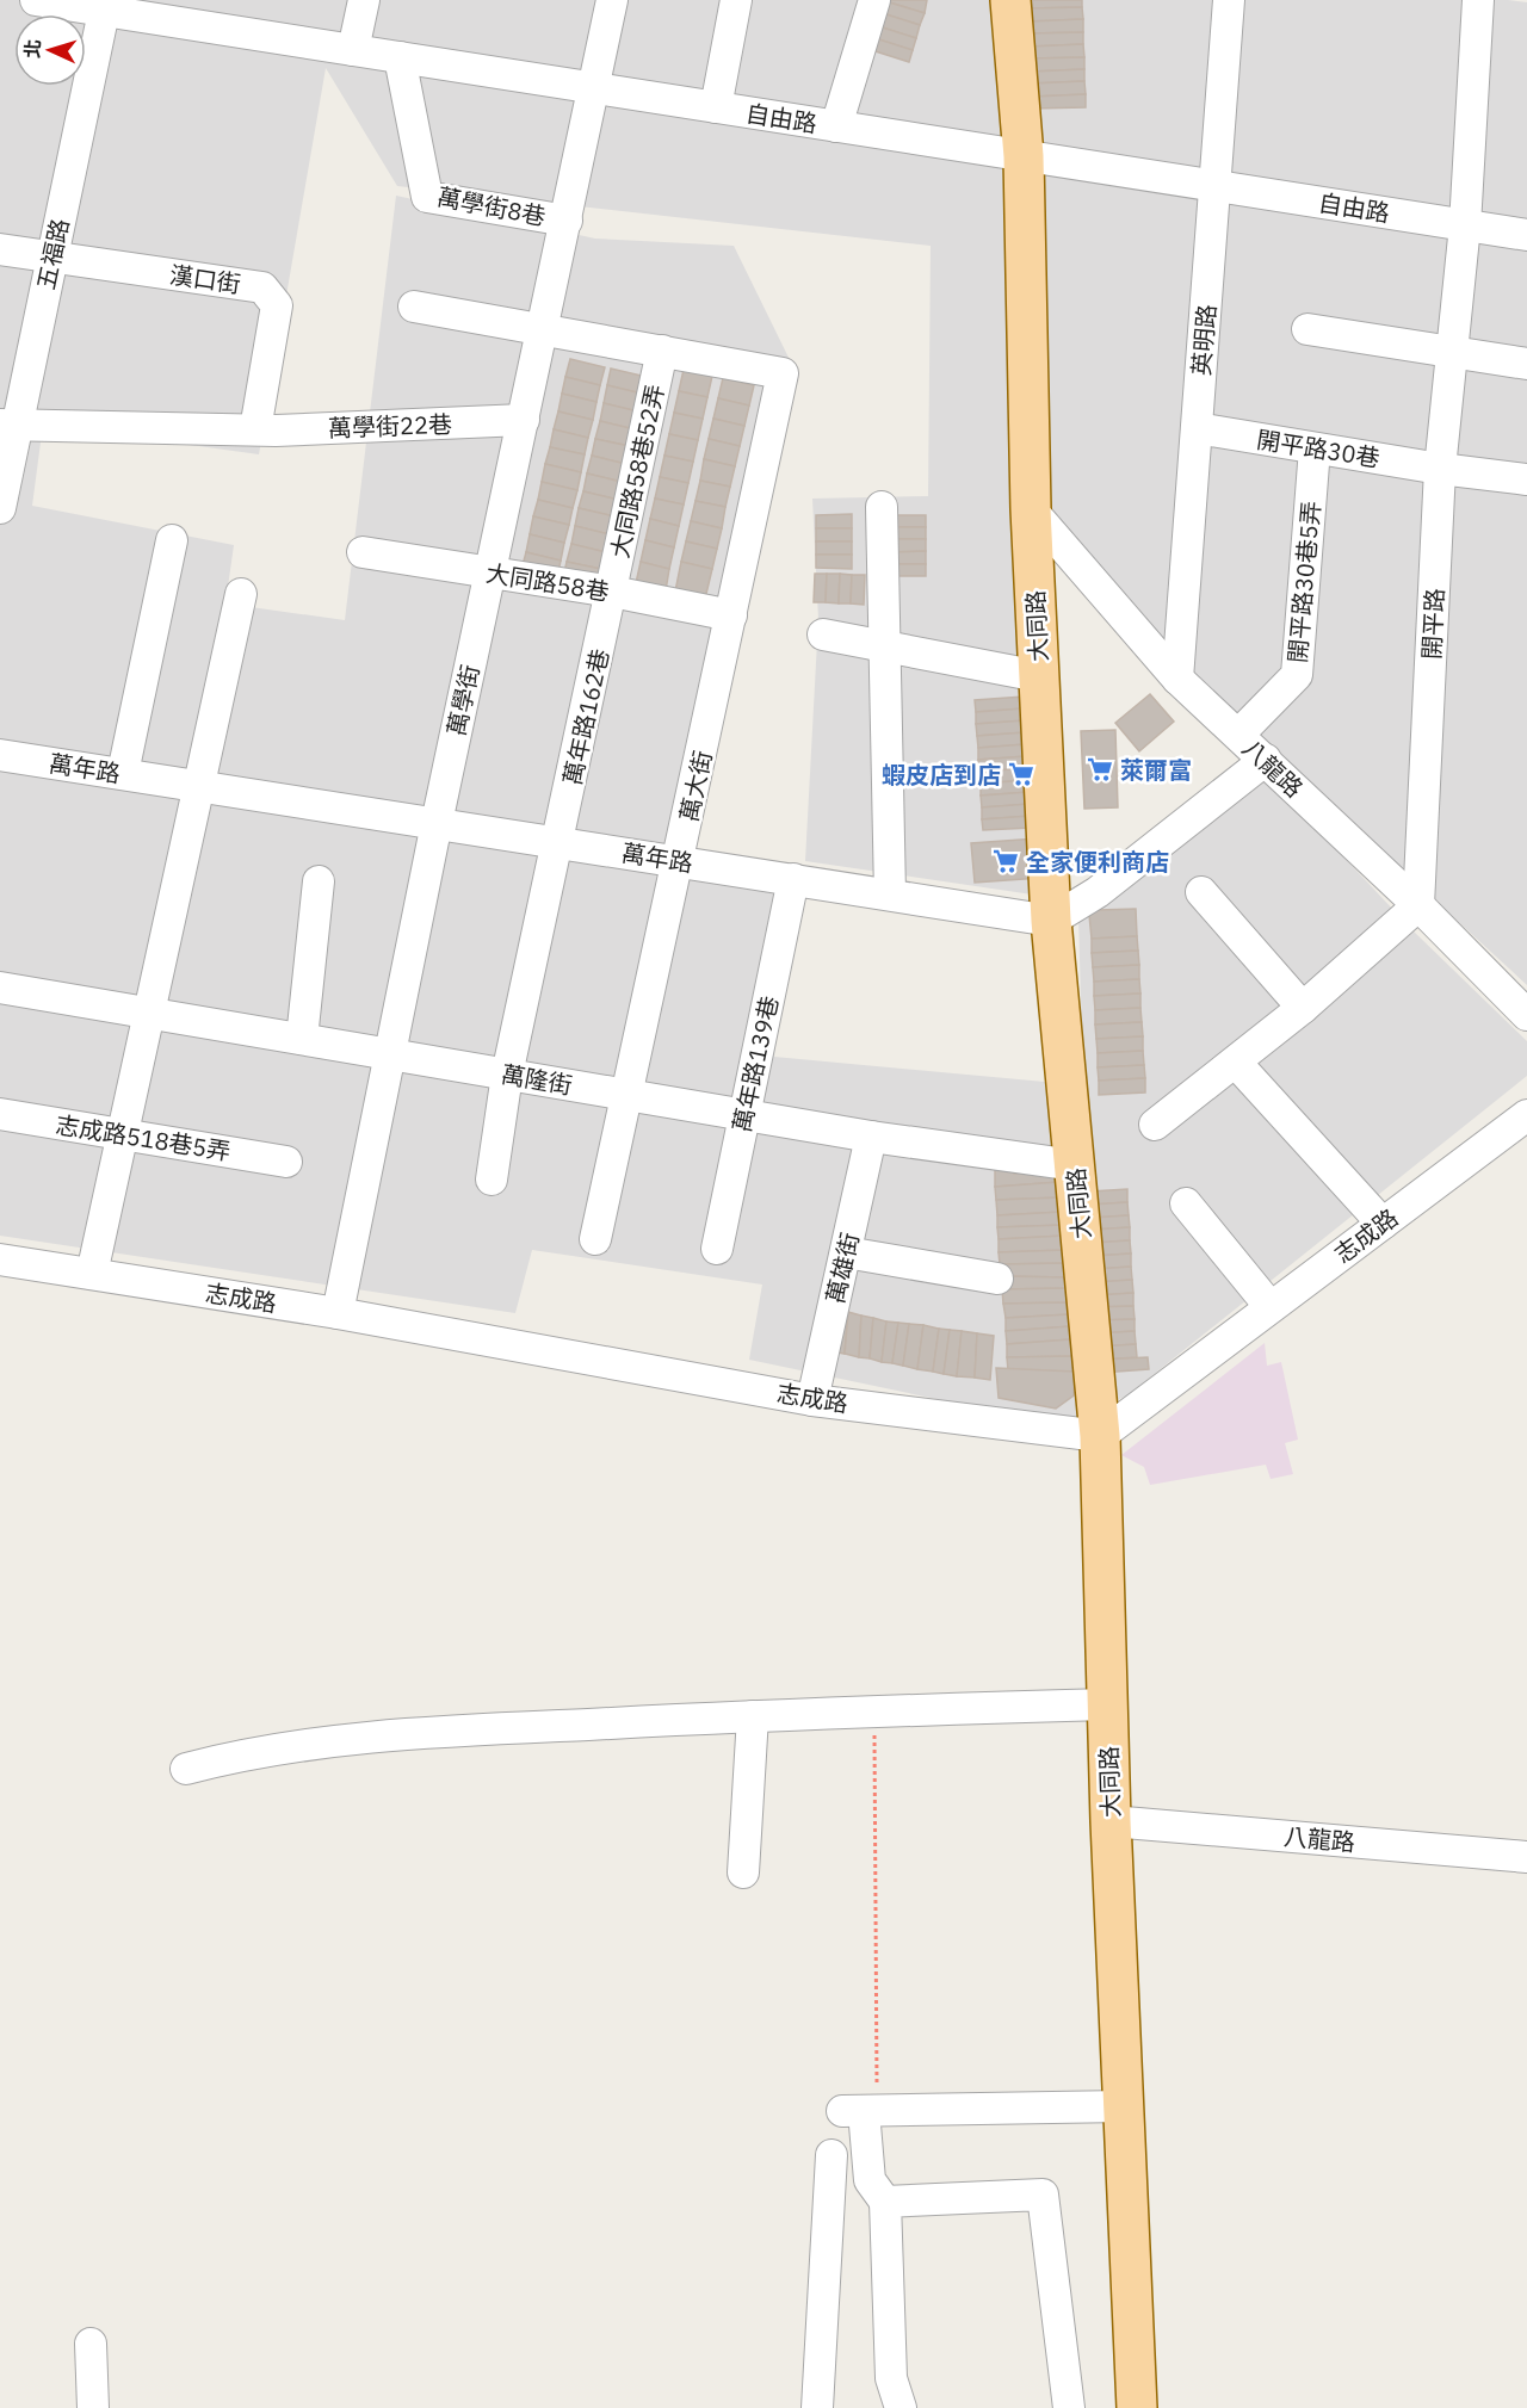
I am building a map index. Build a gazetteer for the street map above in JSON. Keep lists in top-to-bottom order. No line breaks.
{"streets":{"main road":["大同路"],"street":["自由路","萬學街8巷","五福路","漢口街","英明路","萬學街22巷","開平路30巷","大同路58巷52弄","大同路58巷","開平路30巷5弄","開平路","萬學街","萬年路162巷","萬年路","八龍路","萬大街","萬年路139巷","萬隆街","志成路518巷5弄","志成路","萬雄街"]},"crossings":[["自由路","萬學街8巷"],["自由路","五福路"],["自由路","英明路"],["自由路","開平路"],["自由路","大同路"],["自由路","萬學街"],["萬學街8巷","萬學街"],["五福路","漢口街"],["五福路","萬學街22巷"],["漢口街","萬學街22巷"],["英明路","開平路30巷"],["英明路","八龍路"],["萬學街22巷","萬學街"],["開平路30巷","開平路30巷5弄"],["開平路30巷","開平路"],["大同路58巷52弄","大同路58巷"],["大同路58巷52弄","萬年路162巷"],["大同路58巷52弄","萬大街"],["大同路58巷","萬學街"],["大同路58巷","萬年路162巷"],["大同路58巷","萬大街"],["開平路30巷5弄","八龍路"],["開平路","八龍路"],["大同路","萬年路"],["大同路","八龍路"],["大同路","萬隆街"],["大同路","志成路"],["萬學街","萬年路"],["萬學街","萬隆街"],["萬學街","志成路"],["萬年路162巷","萬年路"],["萬年路162巷","萬隆街"],["萬年路","萬大街"],["萬年路","萬年路139巷"],["萬大街","萬隆街"],["萬年路139巷","萬隆街"],["萬隆街","萬雄街"],["志成路","萬雄街"]],"places":{"supermarket":["萊爾富","蝦皮店到店","全家便利商店"]},"north":"left"}
